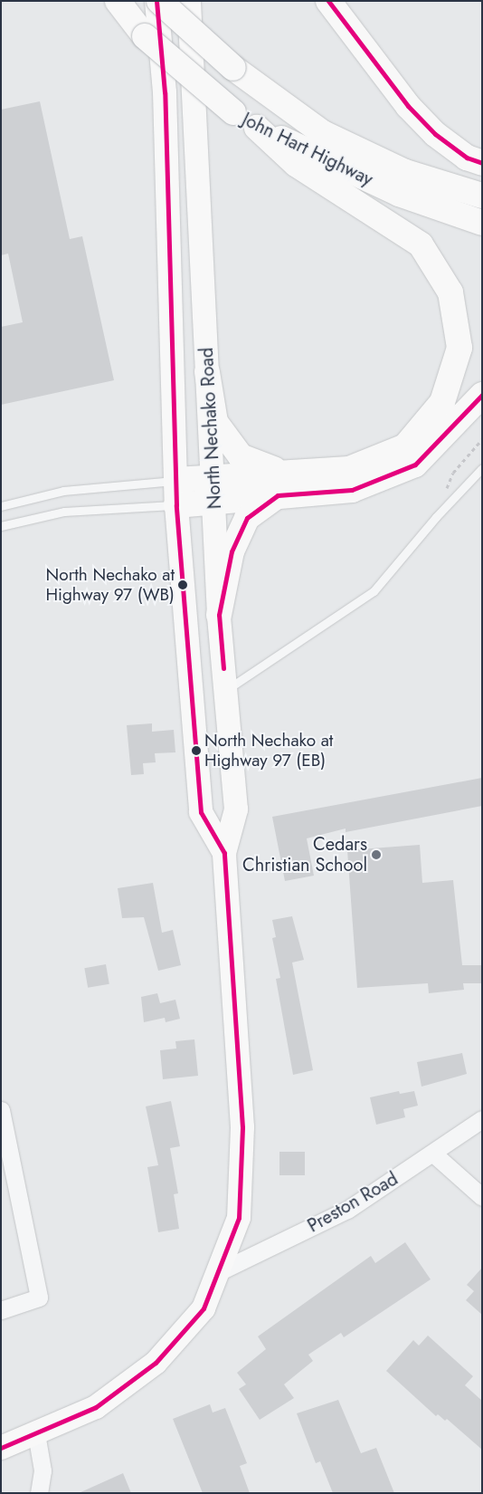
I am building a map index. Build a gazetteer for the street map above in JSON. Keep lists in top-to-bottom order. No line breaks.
{"streets":{"highway":["John Hart Highway"],"main road":["North Nechako Road"],"street":["Preston Road"]},"crossings":[["John Hart Highway","North Nechako Road"],["North Nechako Road","Preston Road"]],"places":["North Nechako at Highway 97 (WB)","North Nechako at Highway 97 (EB)","Cedars Christian School"]}
